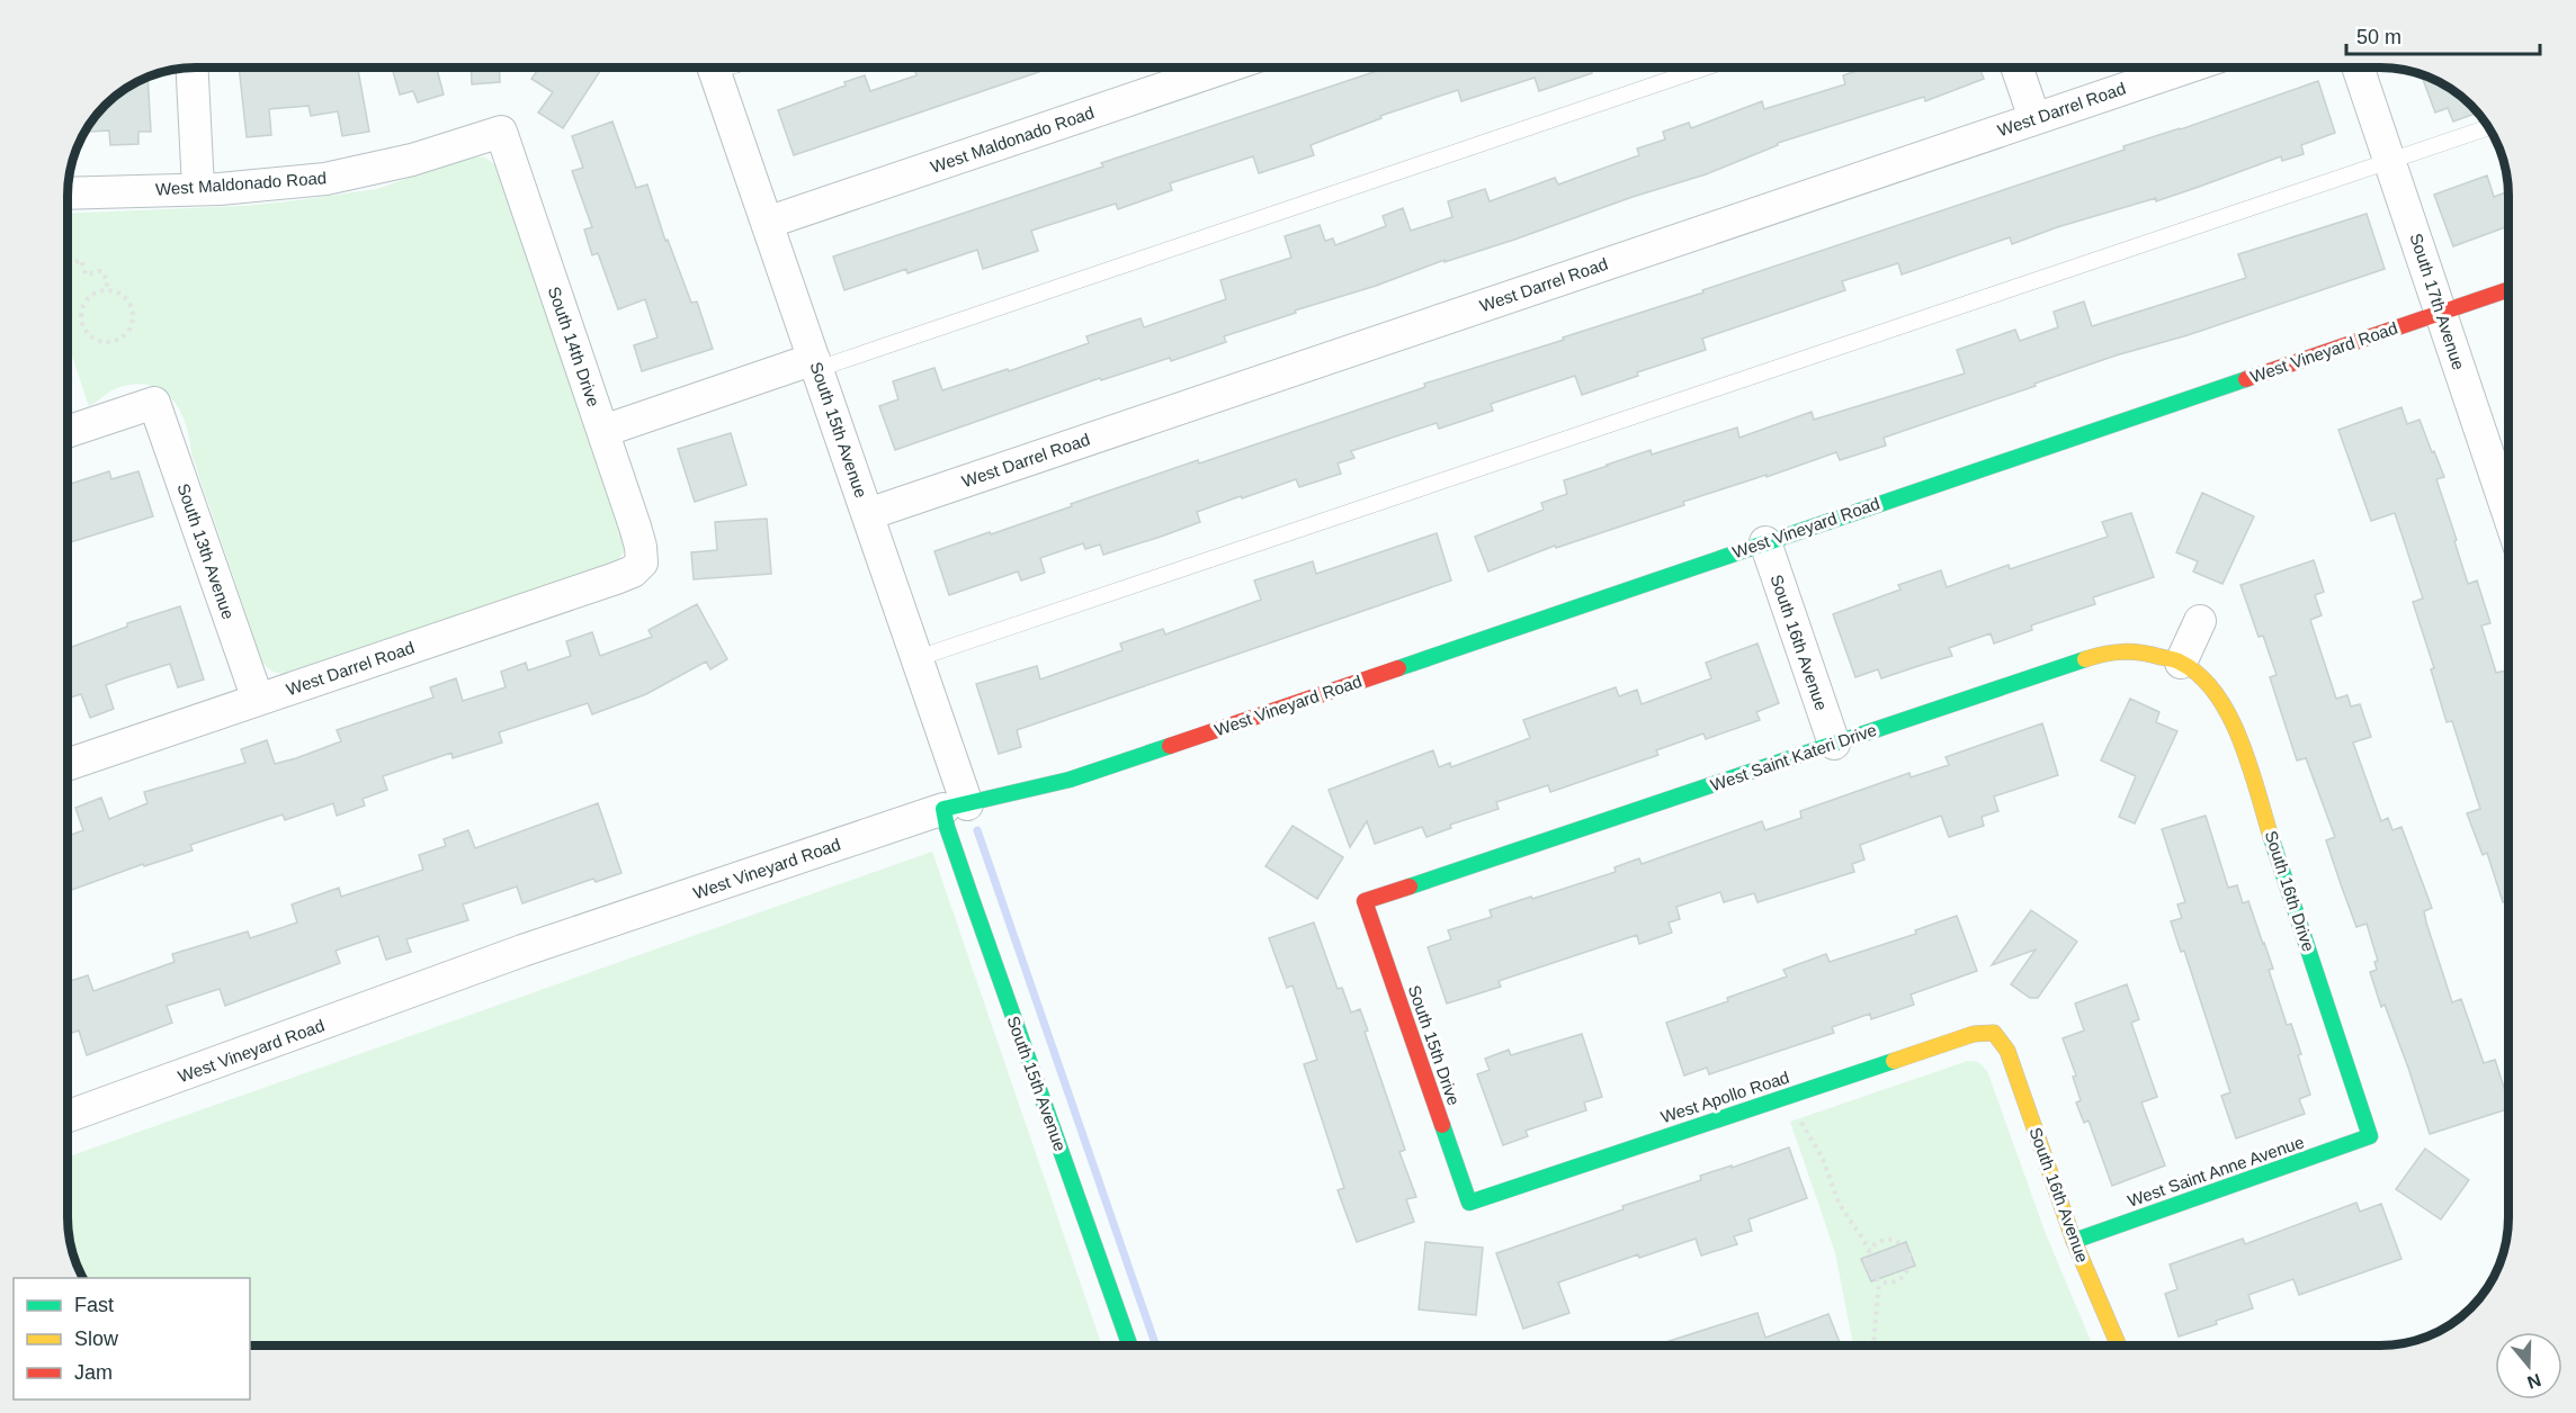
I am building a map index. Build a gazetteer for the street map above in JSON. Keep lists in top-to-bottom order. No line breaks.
{"streets":{"street":["West Darrel Road","West Maldonado Road","South 17th Avenue","South 14th Drive","West Vineyard Road","South 15th Avenue","South 13th Avenue","South 16th Avenue","West Saint Kateri Drive","South 16th Drive","South 15th Drive","West Apollo Road","West Saint Anne Avenue"]},"crossings":[["West Darrel Road","South 14th Drive"],["West Darrel Road","South 15th Avenue"],["West Darrel Road","South 13th Avenue"],["West Maldonado Road","South 14th Drive"],["West Maldonado Road","South 15th Avenue"],["South 17th Avenue","West Vineyard Road"],["West Vineyard Road","South 15th Avenue"],["West Vineyard Road","South 16th Avenue"],["South 16th Avenue","West Saint Kateri Drive"],["South 16th Avenue","West Apollo Road"],["South 16th Avenue","West Saint Anne Avenue"],["West Saint Kateri Drive","South 16th Drive"],["West Saint Kateri Drive","South 15th Drive"],["South 16th Drive","West Saint Anne Avenue"],["South 15th Drive","West Apollo Road"]],"legend":["Fast","Slow","Jam"],"scale_bar":"50 m","north":"bottom"}
